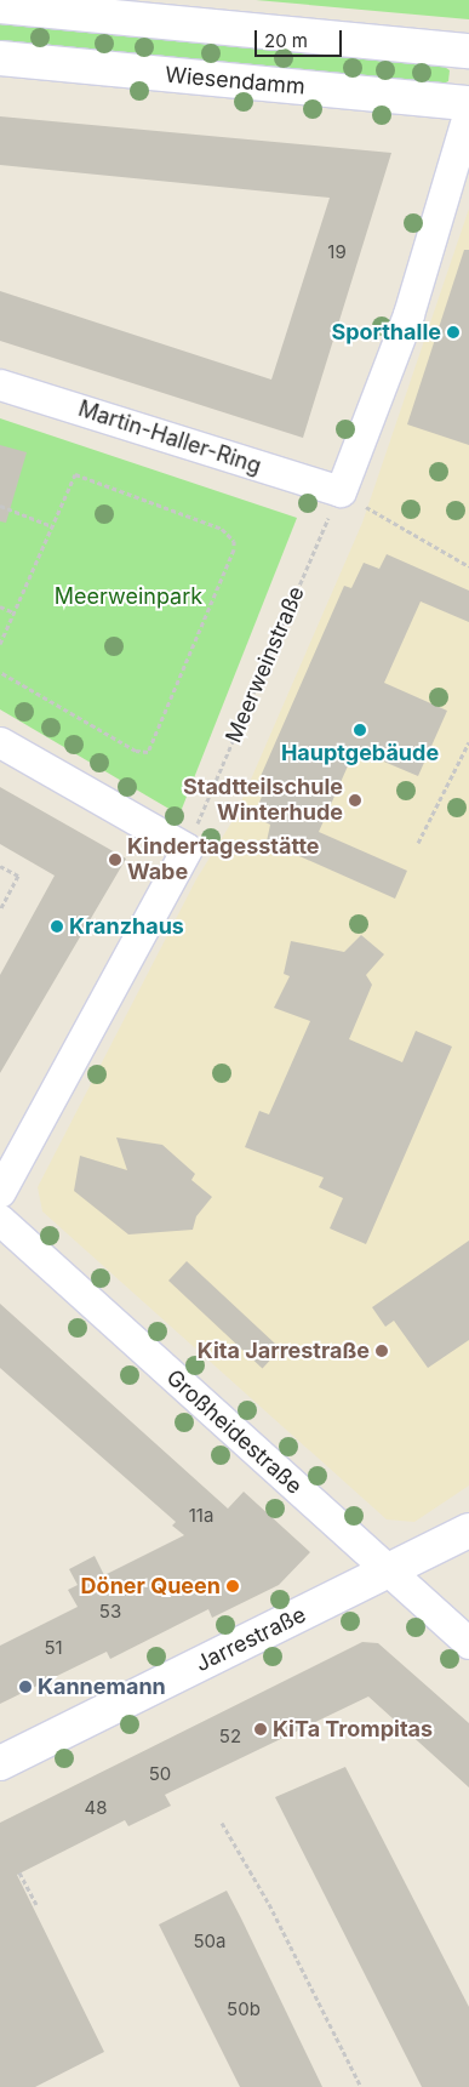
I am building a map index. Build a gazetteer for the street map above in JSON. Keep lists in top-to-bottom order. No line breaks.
{"streets":{"street":["Wiesendamm","Martin-Haller-Ring","Großheidestraße","Jarrestraße"],"path":["Meerweinstraße"]},"crossings":[["Martin-Haller-Ring","Meerweinstraße"],["Großheidestraße","Jarrestraße"]],"parks":["Meerweinpark"],"places":["Sporthalle","Hauptgebäude","Stadtteilschule Winterhude","Kindertagesstätte Wabe","Kranzhaus","Kita Jarrestraße","Döner Queen","Kannemann","KiTa Trompitas"],"house_numbers":["19","11a","53","51","52","50","48","50a","50b"],"scale_bar":"20 m"}
